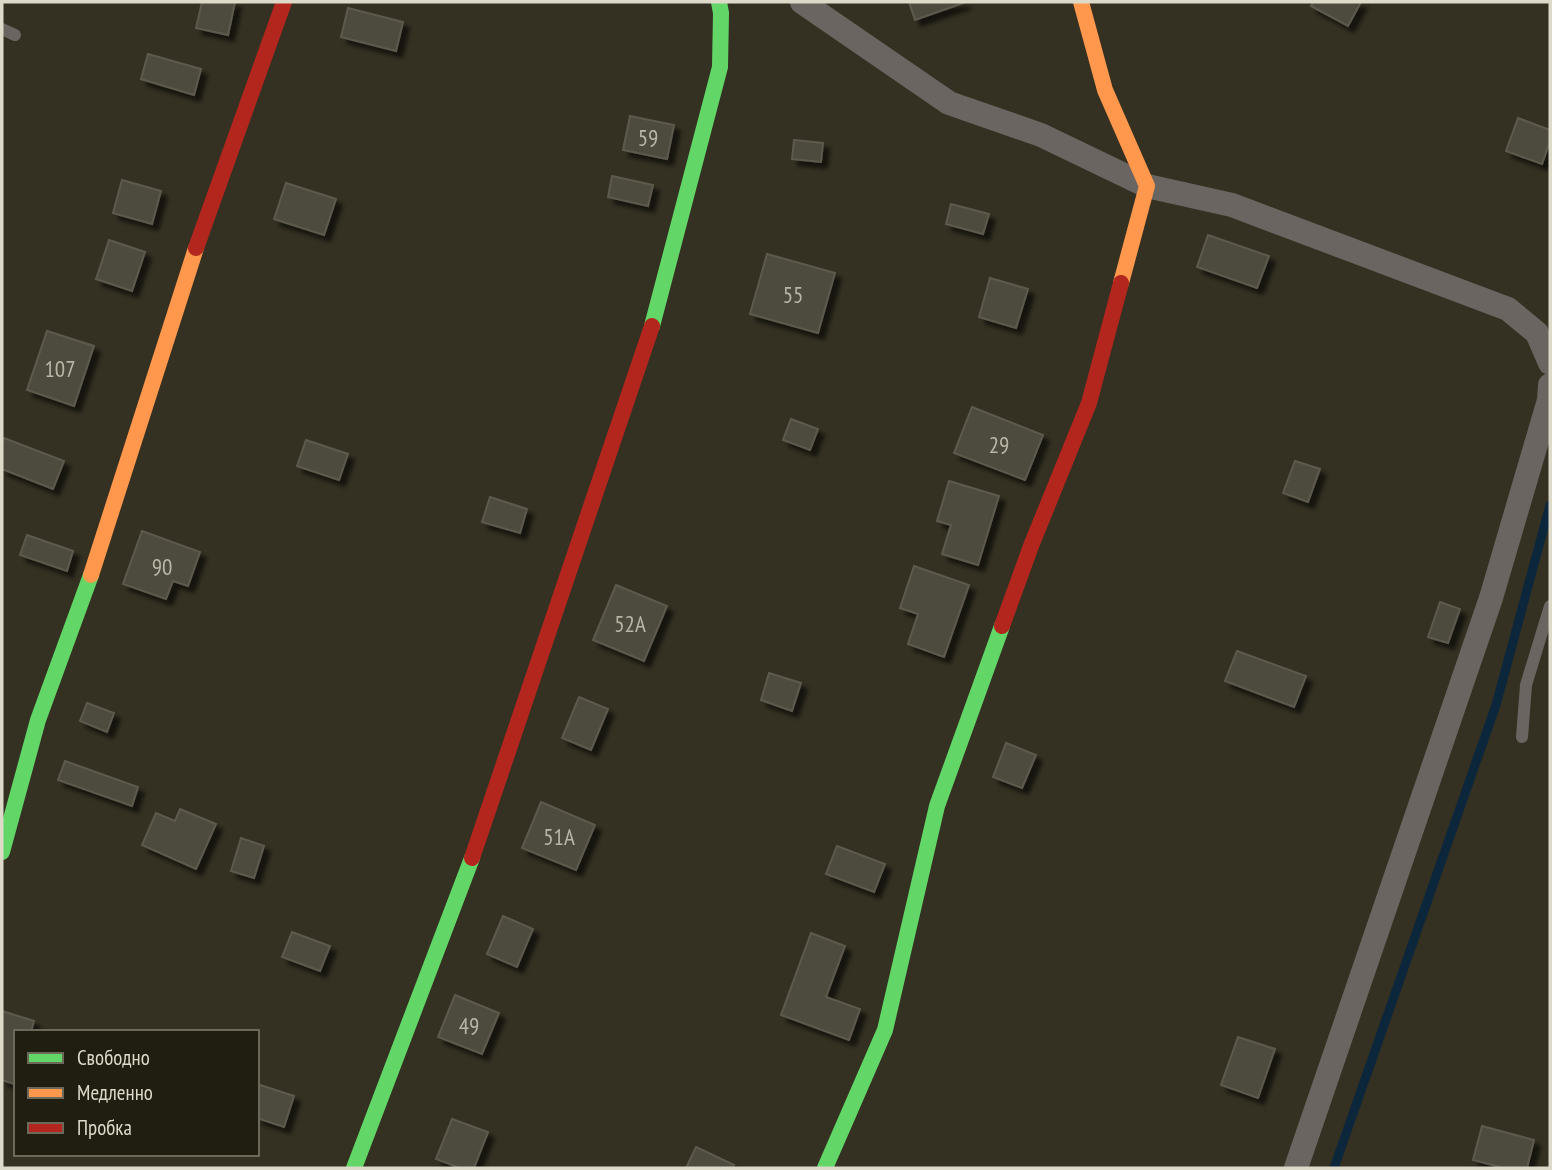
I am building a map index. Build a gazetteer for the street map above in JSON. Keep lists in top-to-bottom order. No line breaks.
{"house_numbers":["59","55","107","29","90","52А","51А","49"],"legend":["Свободно","Медленно","Пробка"]}
